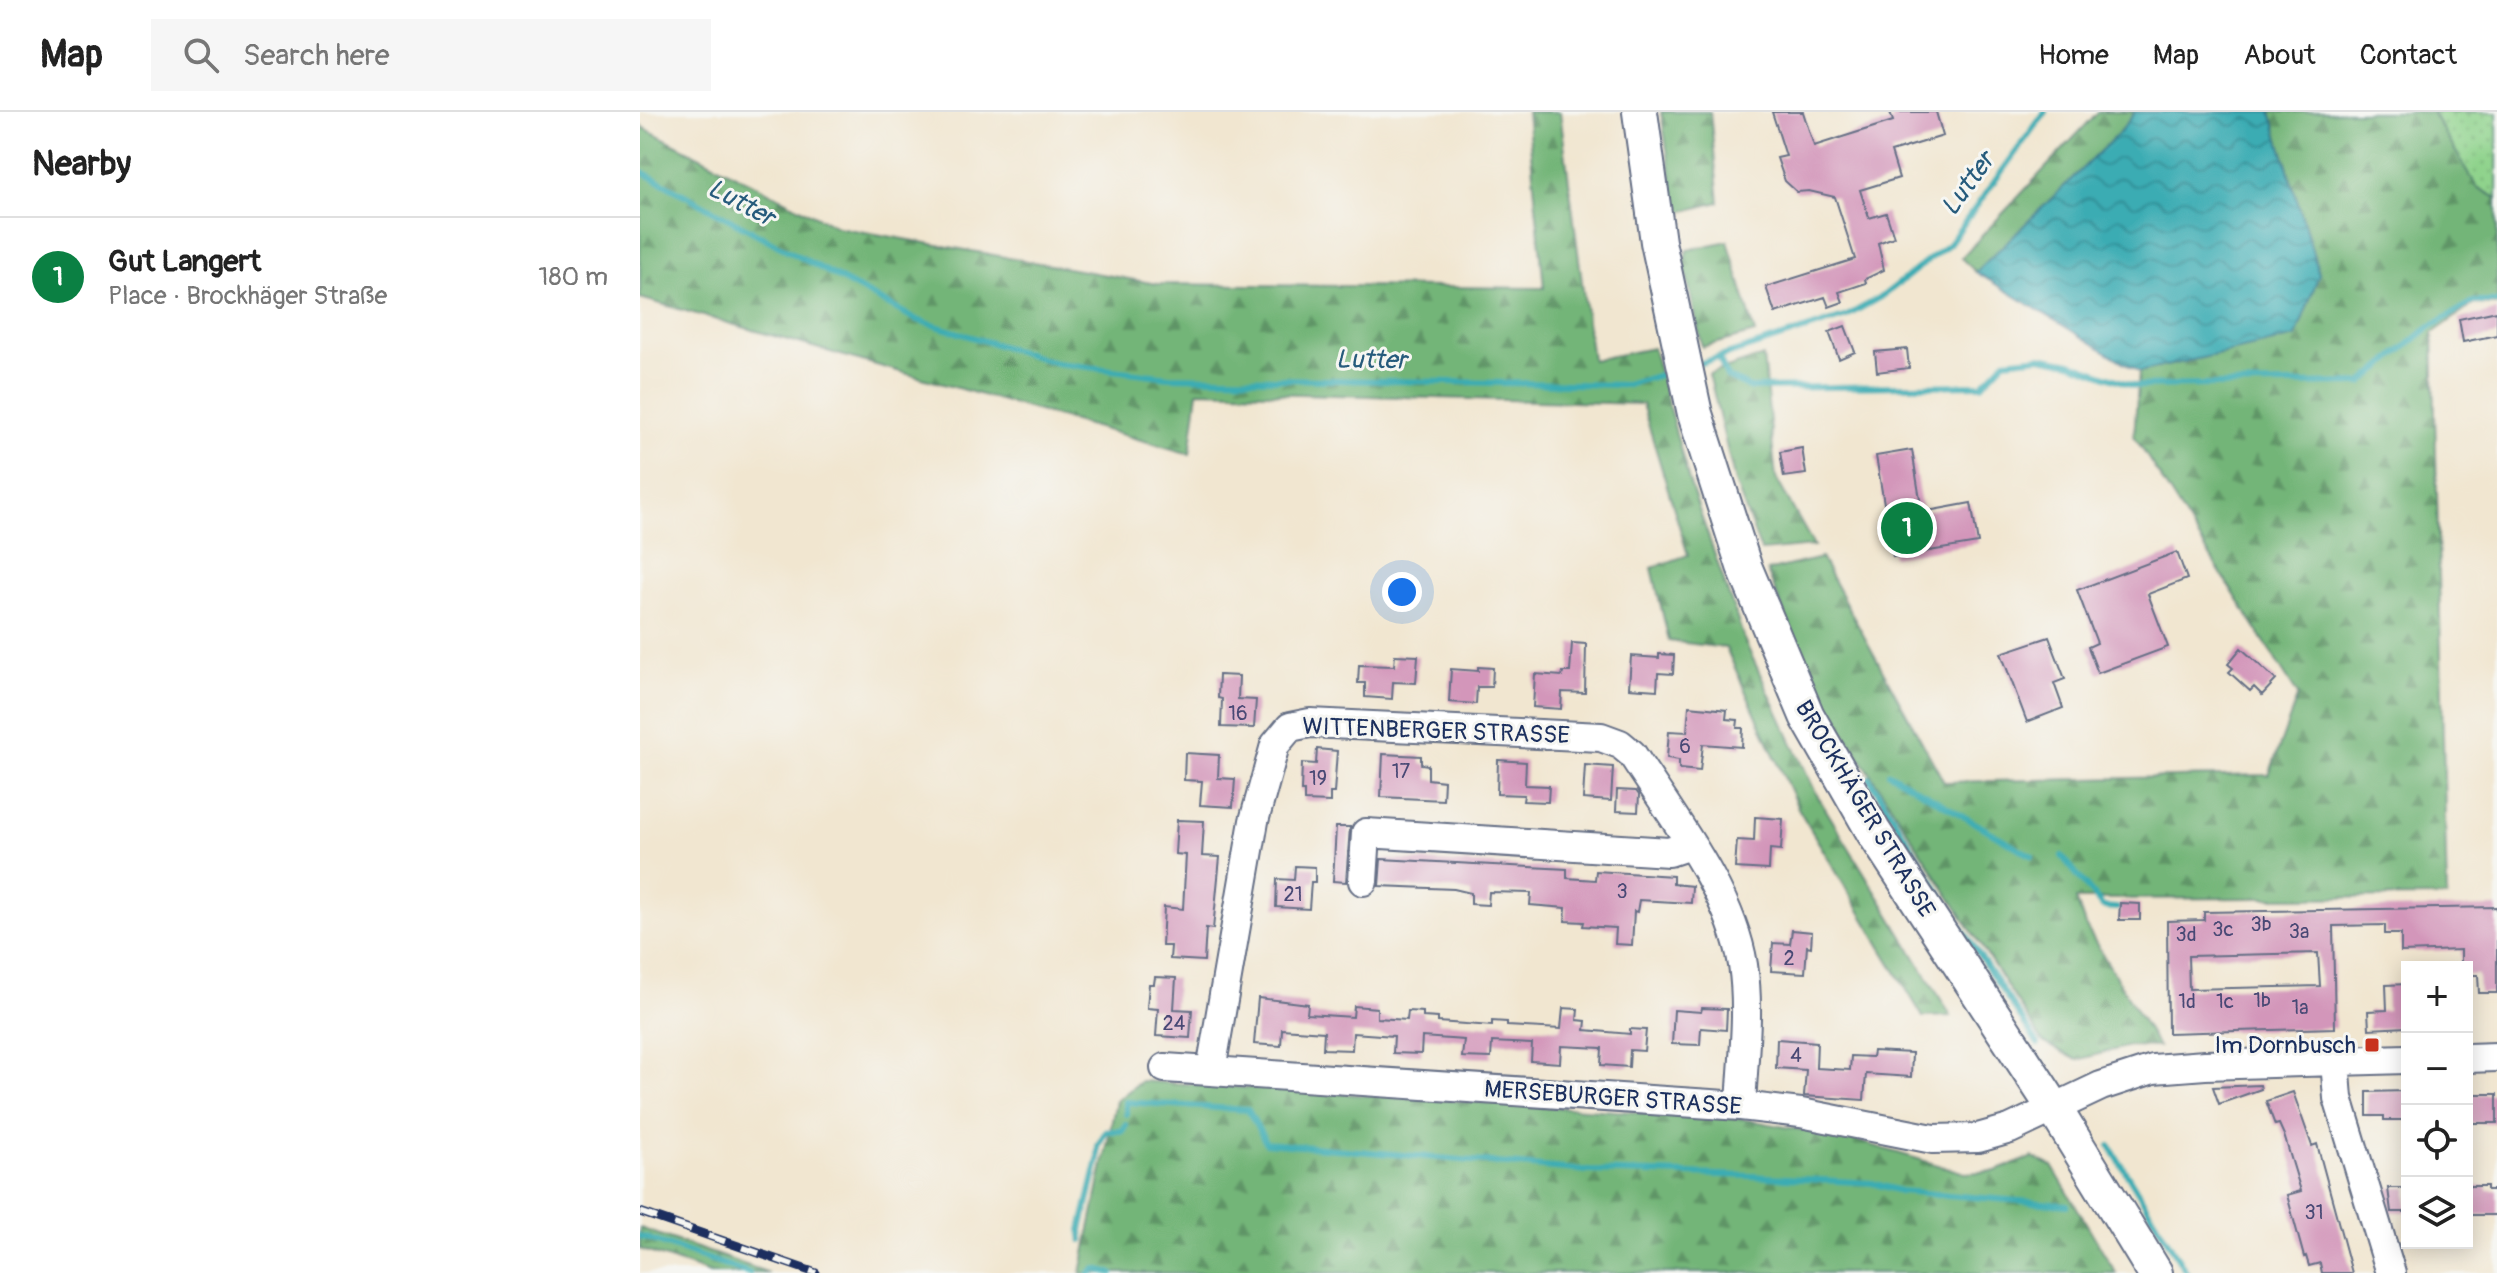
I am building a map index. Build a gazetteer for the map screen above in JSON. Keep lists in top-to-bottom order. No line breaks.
{"streets":{"main road":["BROCKHÄGER STRASSE"],"street":["WITTENBERGER STRASSE","MERSEBURGER STRASSE"]},"crossings":[["WITTENBERGER STRASSE","MERSEBURGER STRASSE"],["BROCKHÄGER STRASSE","MERSEBURGER STRASSE"]],"water":["Lutter"],"places":{"transit":["Im Dornbusch"]},"house_numbers":["16","6","17","19","3","21","3b","3c","3a","3d","2","1b","1d","1c","1a","24","4","31"],"page":{"header":"Map","search":"Search here","nav":["Home","Map","About","Contact"],"heading":"Nearby","list":[{"mark":"1","name":"Gut Langert","note":"Place · Brockhäger Straße","value":"180 m"}],"pins":"1","map_buttons":["+","−"]}}
